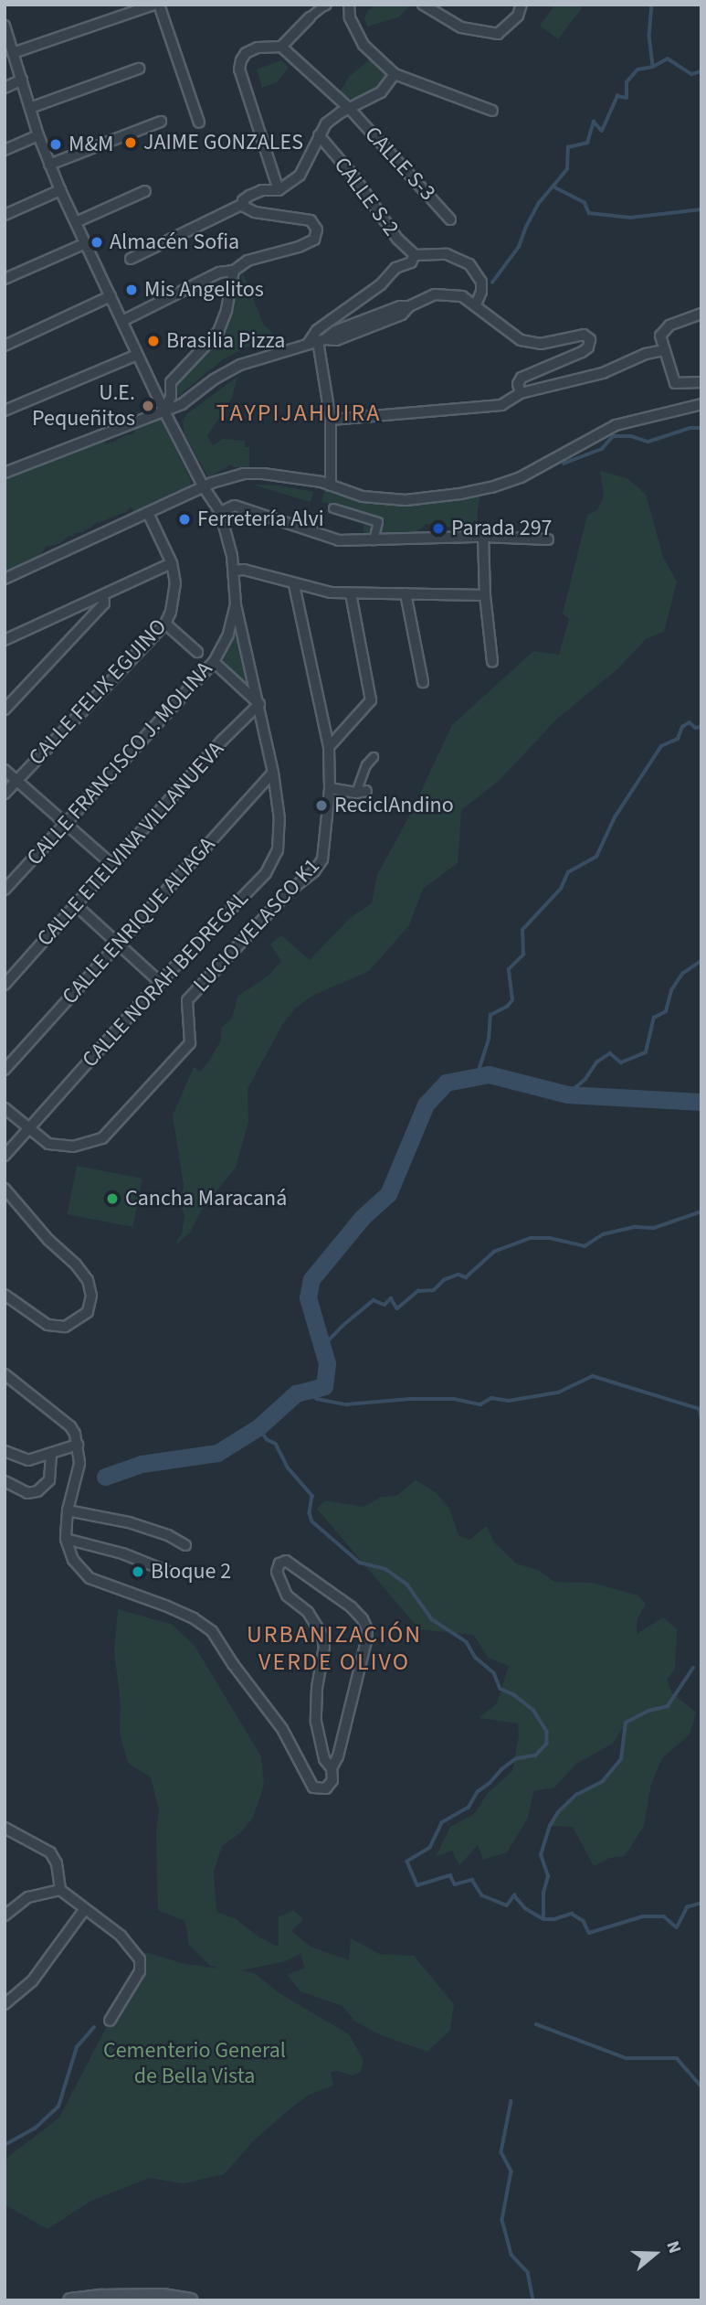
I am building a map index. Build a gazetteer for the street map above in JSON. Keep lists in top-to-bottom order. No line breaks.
{"streets":{"street":["CALLE S-3","CALLE S-2","CALLE FELIX EGUINO","CALLE FRANCISCO J. MOLINA","CALLE ETELVINA VILLANUEVA","CALLE ENRIQUE ALIAGA","LUCIO VELASCO K1","CALLE NORAH BEDREGAL"]},"crossings":[["CALLE FRANCISCO J. MOLINA","CALLE NORAH BEDREGAL"],["CALLE ETELVINA VILLANUEVA","CALLE NORAH BEDREGAL"],["CALLE ENRIQUE ALIAGA","CALLE NORAH BEDREGAL"],["LUCIO VELASCO K1","CALLE NORAH BEDREGAL"]],"districts":["TAYPIJAHUIRA","URBANIZACIÓN VERDE OLIVO"],"parks":["Cementerio General de Bella Vista"],"places":["JAIME GONZALES","M&M","Almacén Sofia","Mis Angelitos","Brasilia Pizza","U.E. Pequeñitos","Ferretería Alvi","Parada 297","ReciclAndino","Cancha Maracaná","Bloque 2"],"north":"right"}
